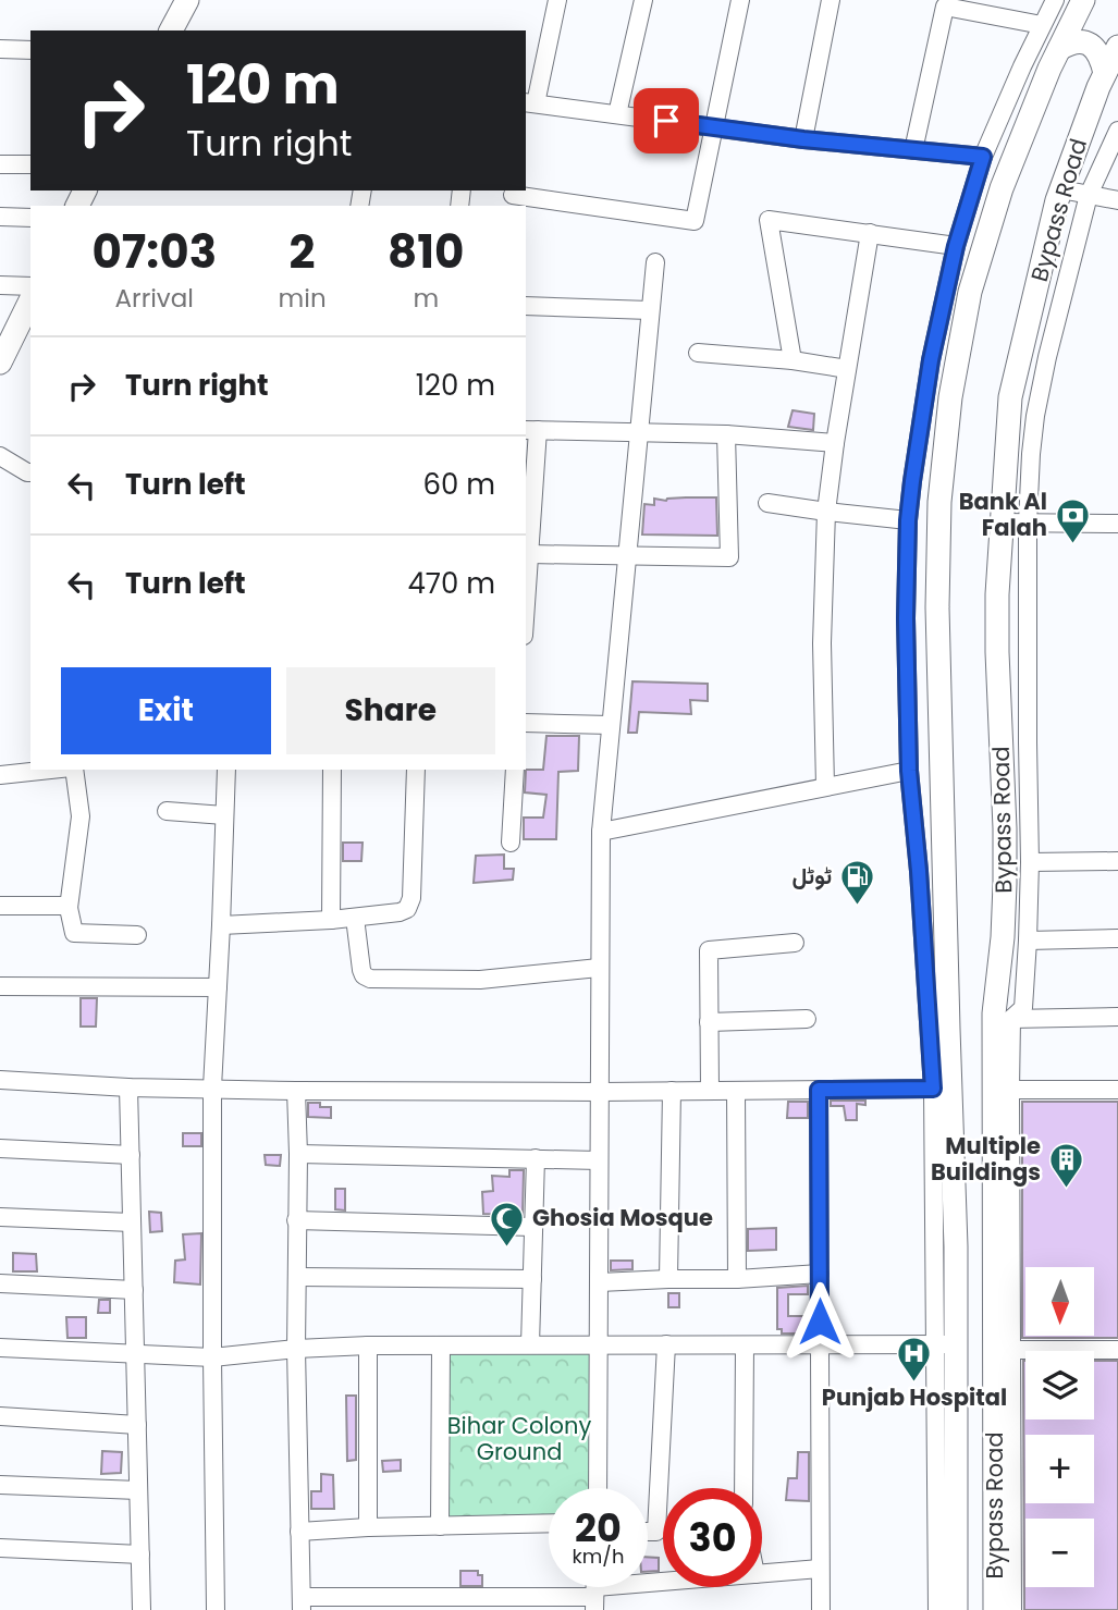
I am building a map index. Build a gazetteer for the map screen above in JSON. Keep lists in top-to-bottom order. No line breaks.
{"streets":{"main road":["Bypass Road"]},"parks":["Bihar Colony Ground"],"places":{"bank":["Bank Al Falah"],"fuel station":["ٹوٹل"],"building":["Multiple Buildings"],"mosque":["Ghosia Mosque"],"hospital":["Punjab Hospital"]},"north":"bottom","page":{"turn":["120 m","Turn right"],"eta":["07:03","Arrival","2","min","810","m"],"list":[{"name":"Turn right","value":"120 m"},{"name":"Turn left","value":"60 m"},{"name":"Turn left","value":"470 m"}],"buttons":["Exit","Share"],"map_buttons":["+","−"],"speed":"20 km/h","limit":"30"}}
